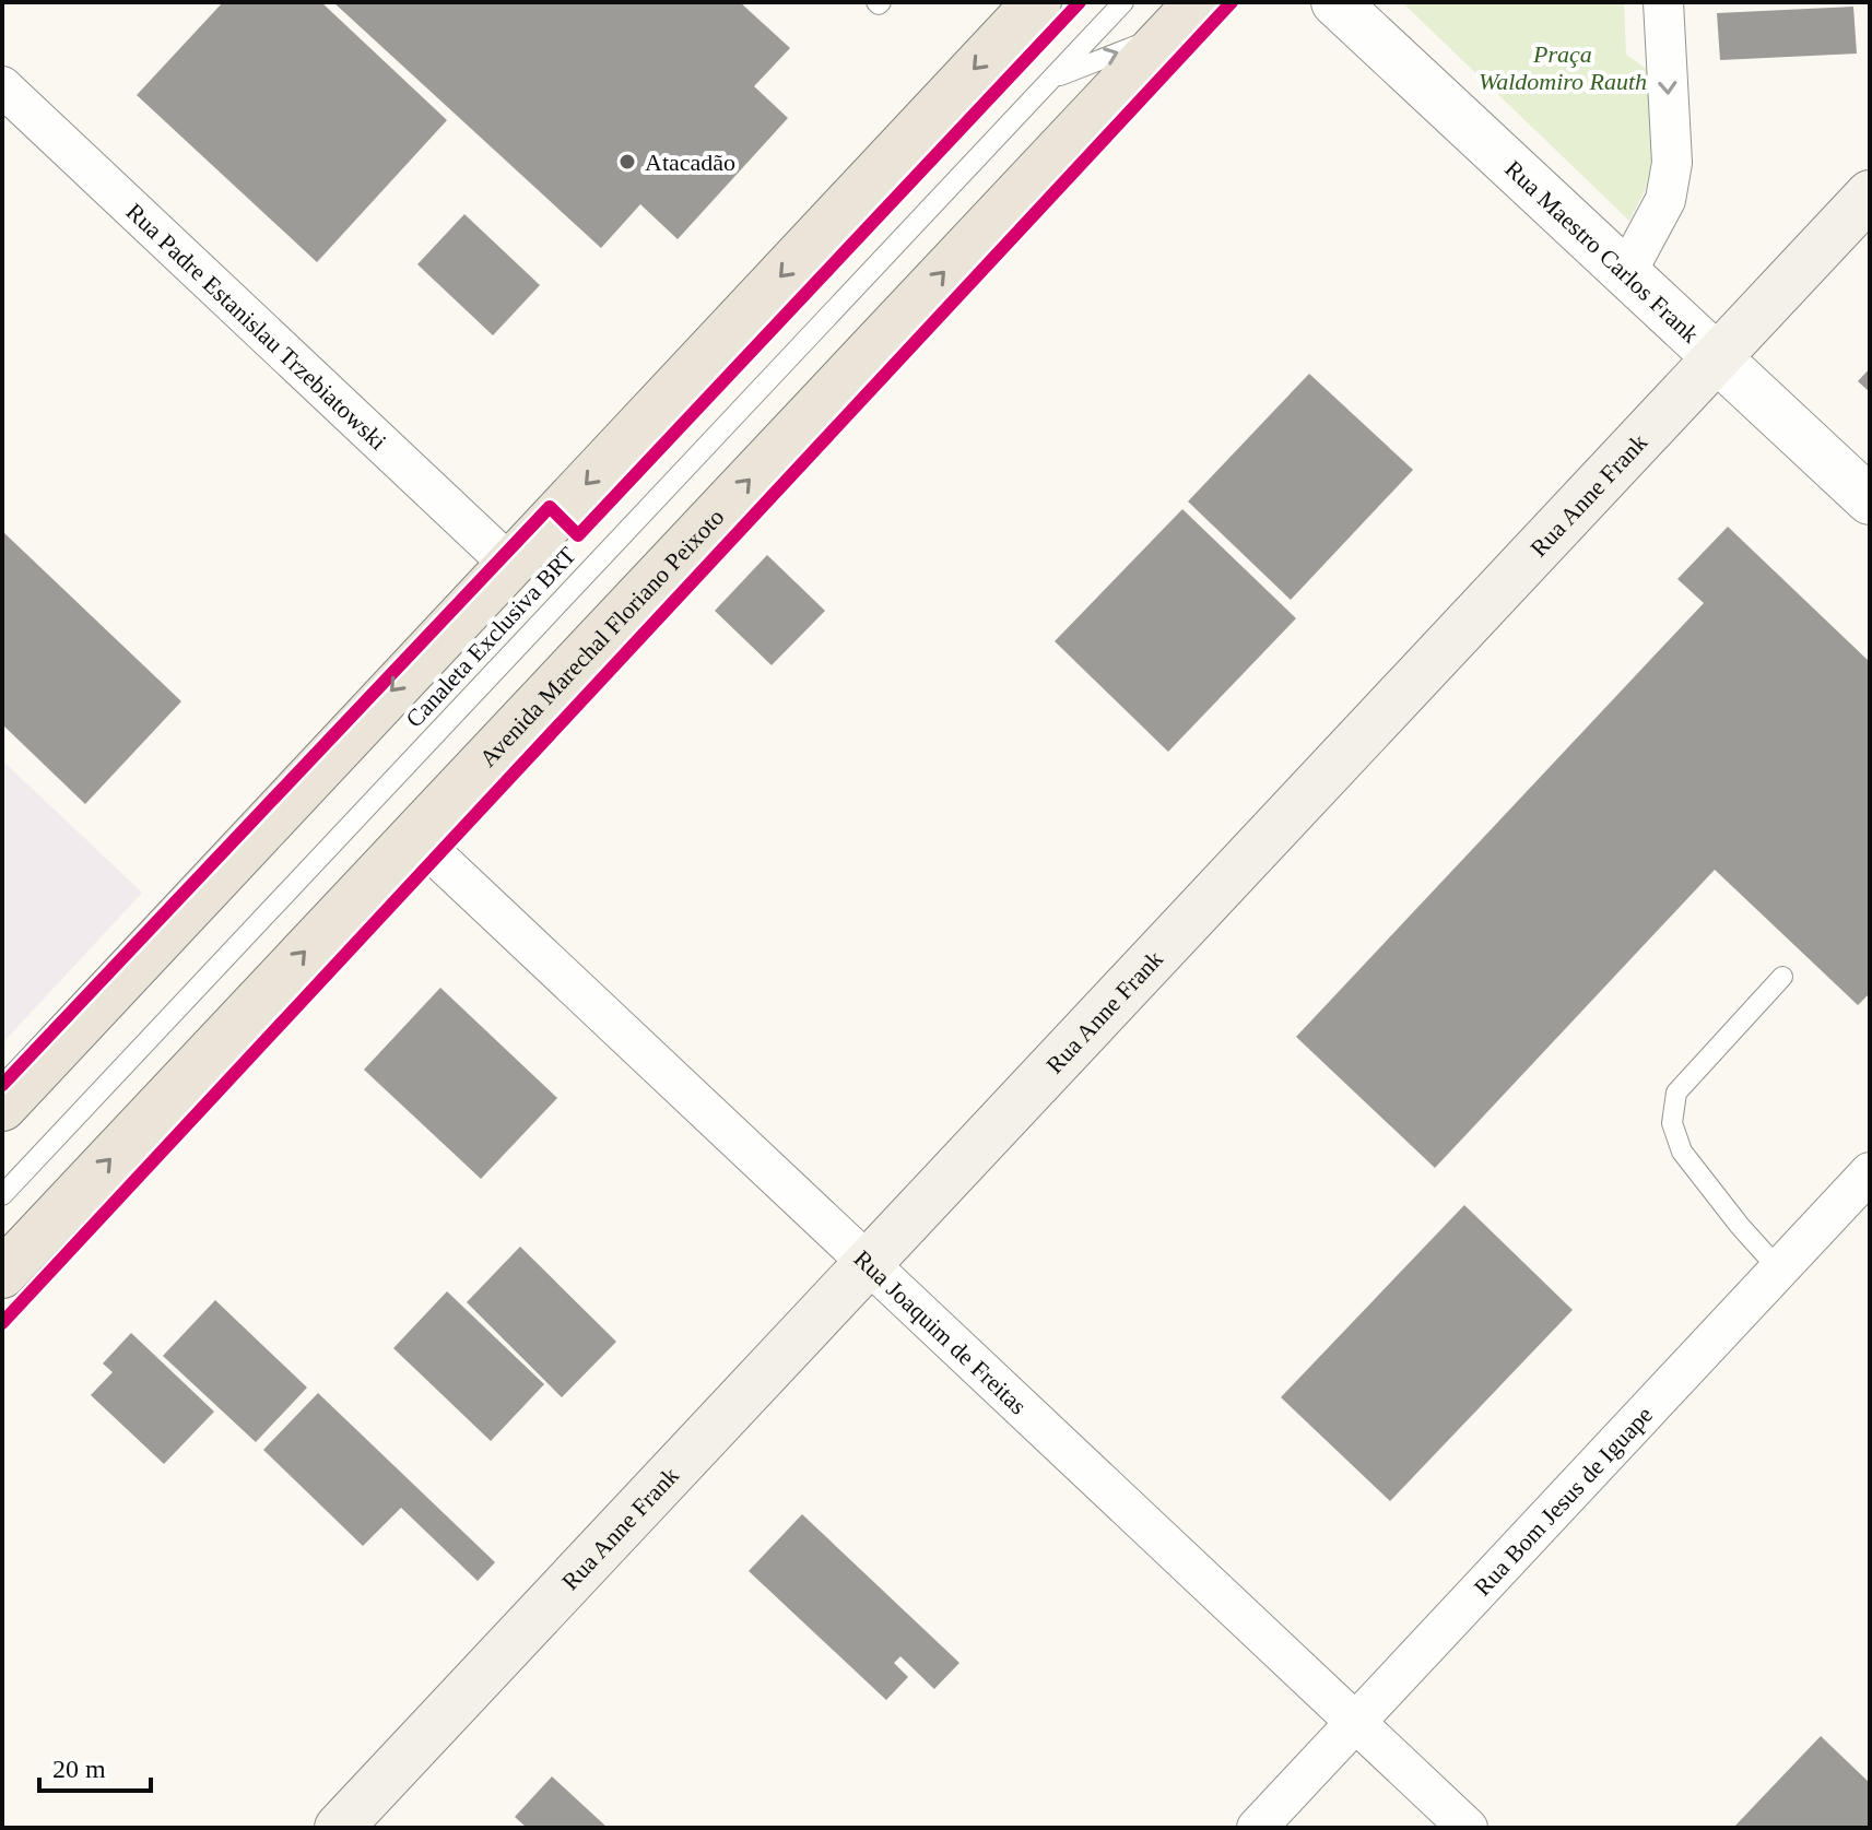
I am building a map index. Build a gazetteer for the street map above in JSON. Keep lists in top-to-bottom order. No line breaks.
{"streets":{"main road":["Rua Anne Frank","Avenida Marechal Floriano Peixoto"],"street":["Rua Maestro Carlos Frank","Rua Padre Estanislau Trzebiatowski","Rua Joaquim de Freitas","Rua Bom Jesus de Iguape"],"lane":["Canaleta Exclusiva BRT"]},"crossings":[["Rua Maestro Carlos Frank","Rua Anne Frank"],["Rua Anne Frank","Rua Joaquim de Freitas"],["Canaleta Exclusiva BRT","Avenida Marechal Floriano Peixoto"],["Avenida Marechal Floriano Peixoto","Rua Joaquim de Freitas"],["Rua Joaquim de Freitas","Rua Bom Jesus de Iguape"]],"parks":["Praça Waldomiro Rauth"],"places":["Atacadão"],"scale_bar":"20 m"}
